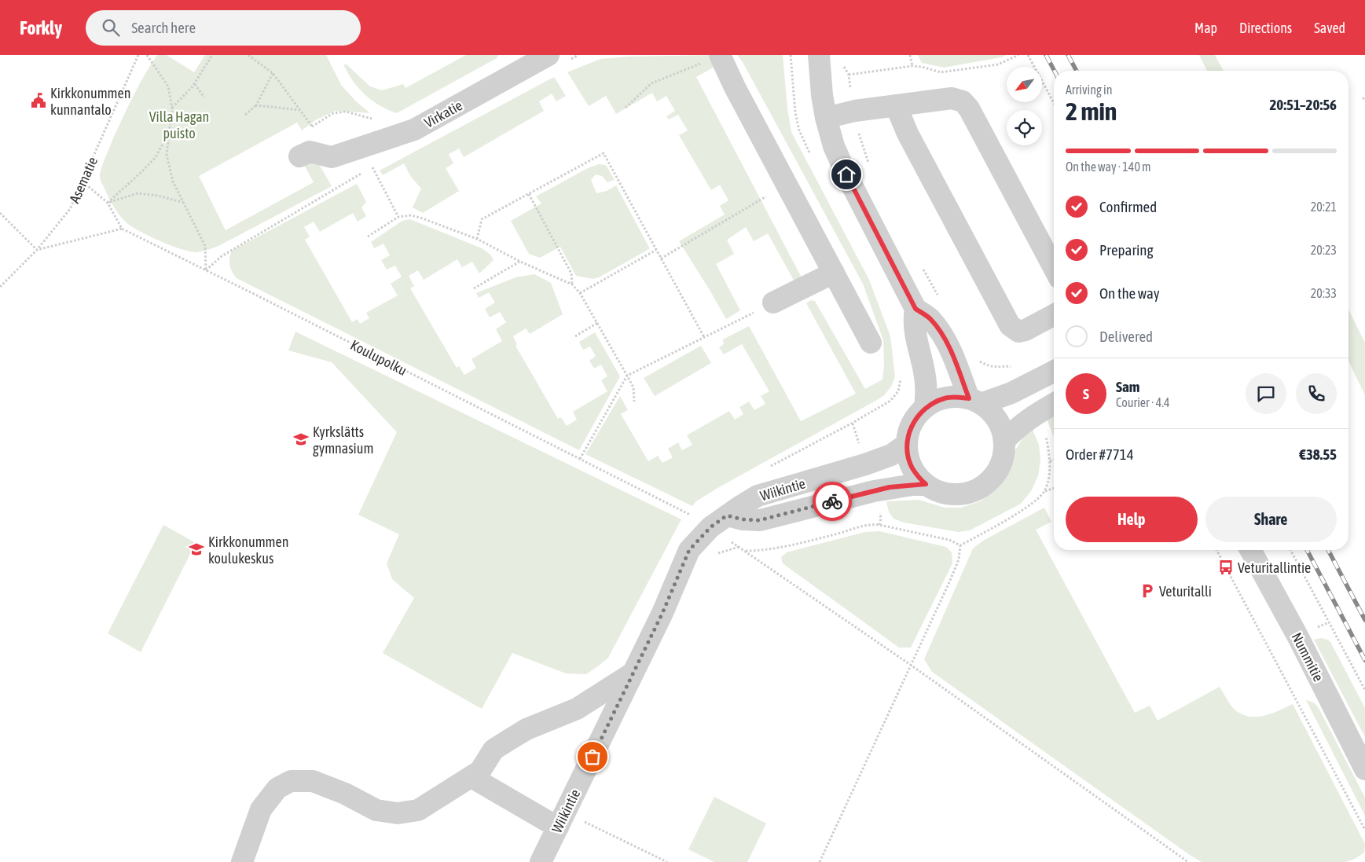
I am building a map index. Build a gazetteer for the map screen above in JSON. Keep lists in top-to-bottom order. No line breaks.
{"streets":{"street":["Virkatie","Wiikintie","Nummitie"],"path":["Asematie","Koulupolku"]},"parks":["Villa Hagan puisto"],"places":{"public building":["Kirkkonummen kunnantalo"],"school or university":["Kyrkslätts gymnasium","Kirkkonummen koulukeskus"],"bus stop":["Veturitallintie"],"parking":["Veturitalli"]},"north":"bottom left","page":{"header":"Forkly","search":"Search here","nav":["Map","Directions","Saved"],"heading":["2 min","Arriving in","20:51–20:56"],"panel":["Sam","Courier · 4.4","Order #7714","€38.55"],"bar":"On the way · 140 m","list":[["Confirmed","20:21"],["Preparing","20:23"],["On the way","20:33"],"Delivered"],"round":"S","buttons":["Help","Share"]}}
